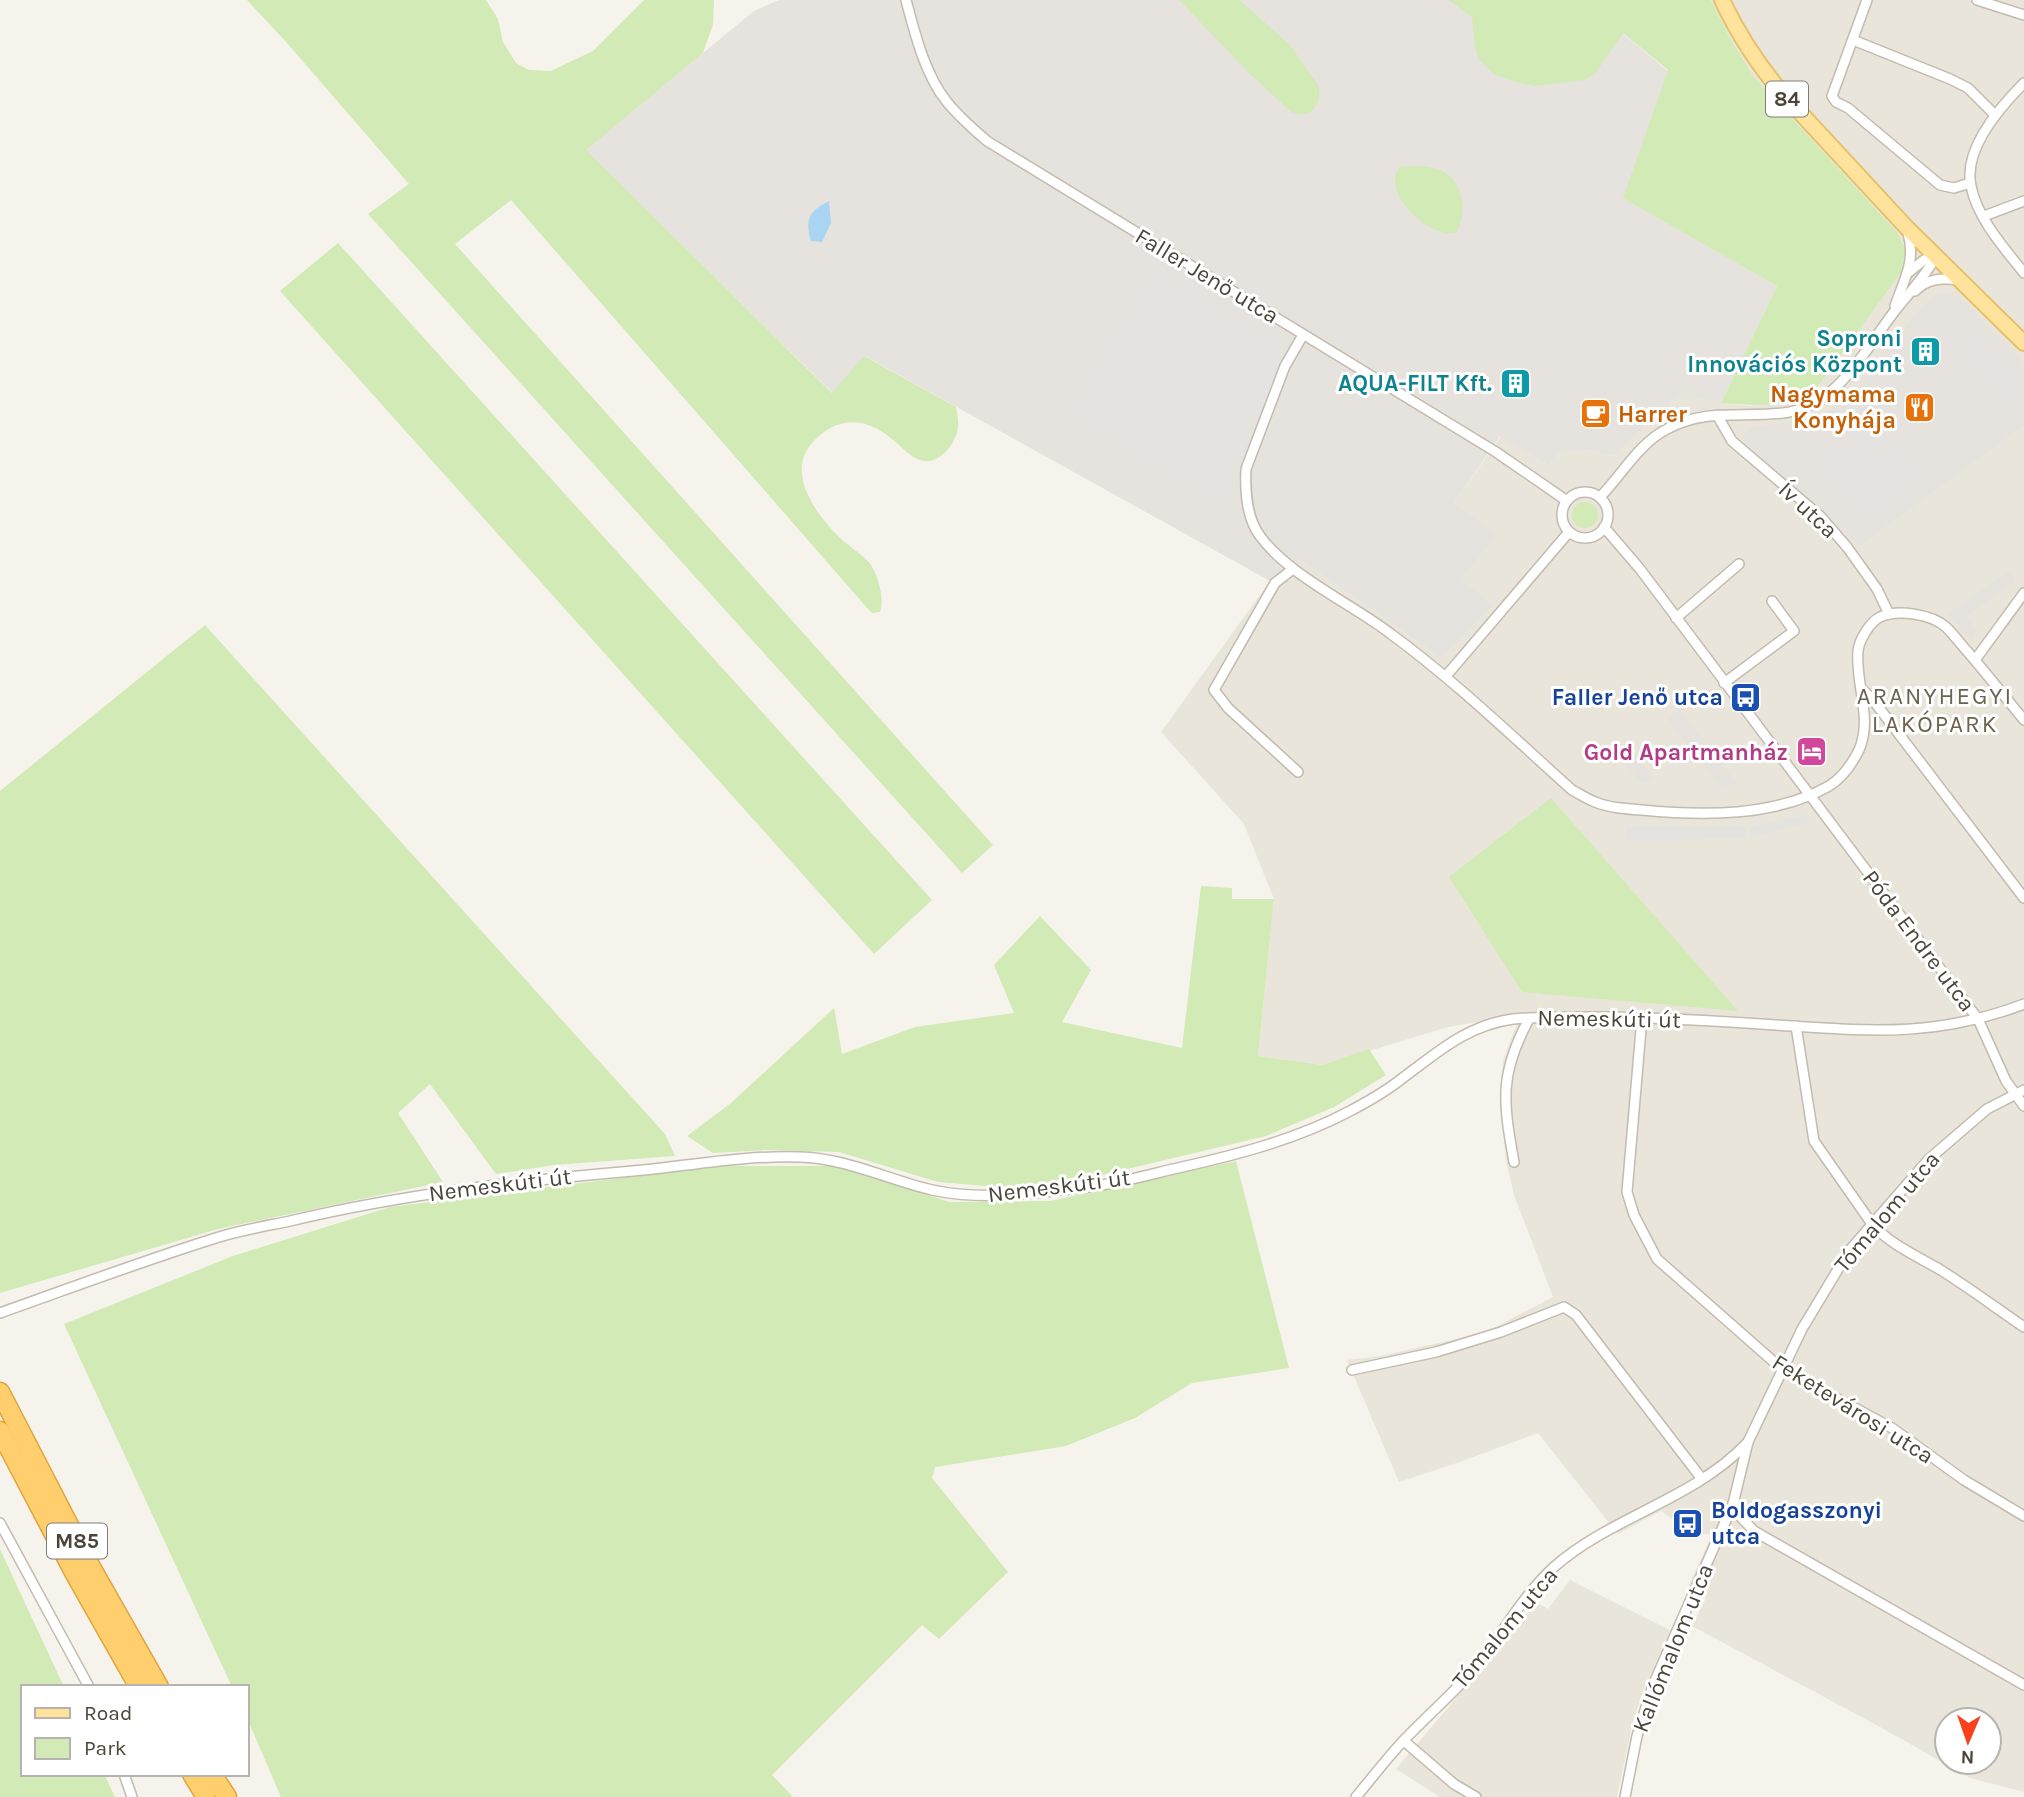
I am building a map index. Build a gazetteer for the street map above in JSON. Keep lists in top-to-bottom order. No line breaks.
{"streets":{"highway":["M85"],"main road":["84"],"street":["Faller Jenő utca","Ív utca","Póda Endre utca","Nemeskúti út","Tómalom utca","Feketevárosi utca","Kallómalom utca"]},"crossings":[["Póda Endre utca","Nemeskúti út"],["Póda Endre utca","Tómalom utca"],["Nemeskúti út","Feketevárosi utca"],["Tómalom utca","Feketevárosi utca"],["Tómalom utca","Kallómalom utca"]],"districts":["ARANYHEGYI LAKÓPARK"],"places":{"building":["Soproni Innovációs Központ","AQUA-FILT Kft."],"restaurant":["Nagymama Konyhája"],"cafe":["Harrer"],"bus stop":["Faller Jenő utca","Boldogasszonyi utca"],"hotel":["Gold Apartmanház"]},"legend":["Road","Park"],"north":"bottom"}
